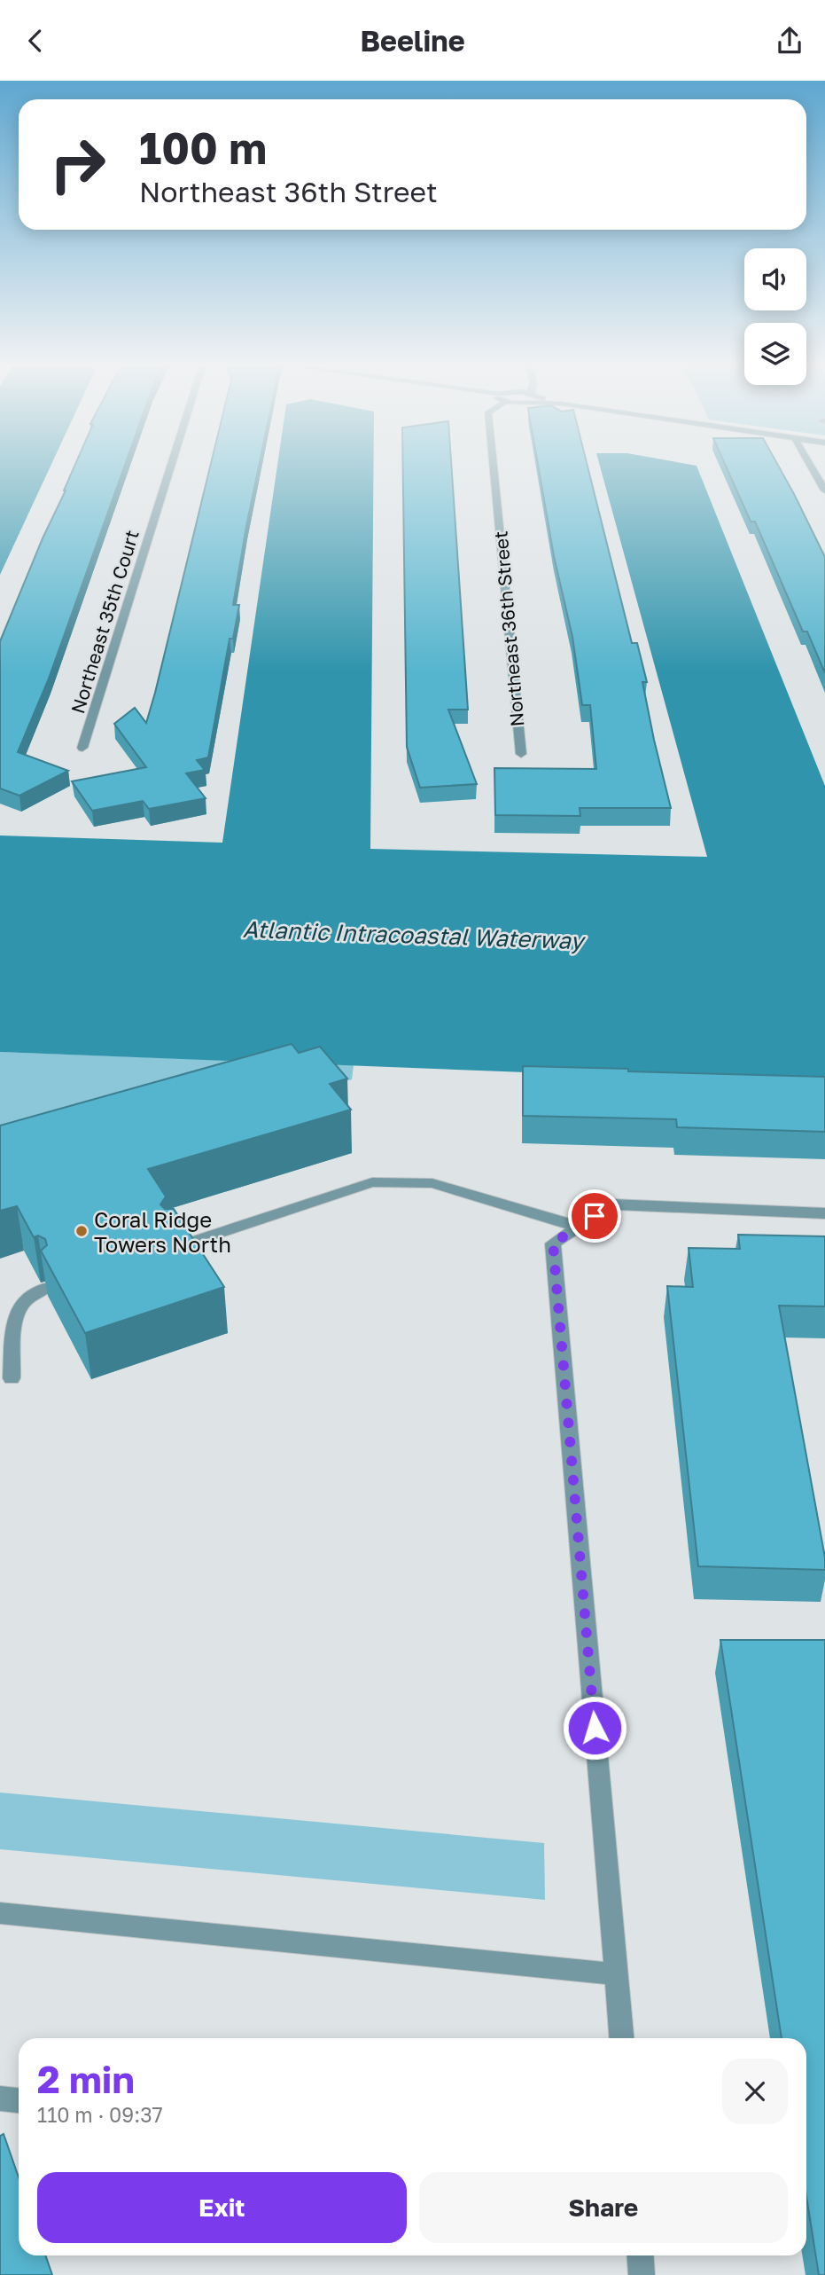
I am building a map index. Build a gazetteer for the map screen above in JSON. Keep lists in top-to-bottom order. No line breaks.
{"streets":{"street":["Northeast 35th Court","Northeast 36th Street"]},"water":["Atlantic Intracoastal Waterway"],"places":["Coral Ridge Towers North"],"page":{"header":"Beeline","turn":["100 m","Northeast 36th Street"],"heading":["2 min","110 m · 09:37"],"buttons":["Exit","Share"]}}
